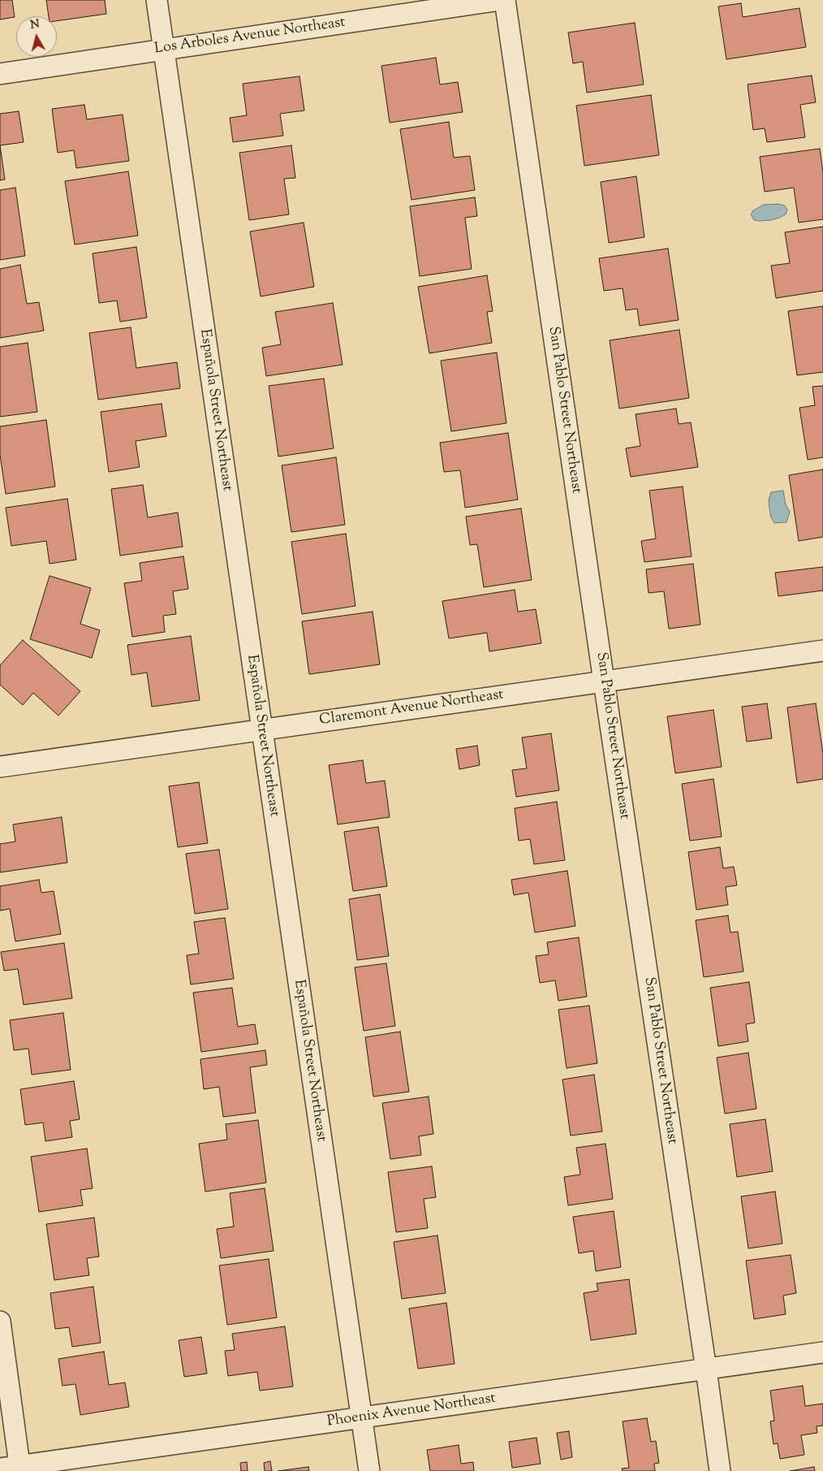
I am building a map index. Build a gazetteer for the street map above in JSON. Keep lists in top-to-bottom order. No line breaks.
{"streets":{"street":["Los Arboles Avenue Northeast","Española Street Northeast","San Pablo Street Northeast","Claremont Avenue Northeast","Phoenix Avenue Northeast"]},"crossings":[["Los Arboles Avenue Northeast","Española Street Northeast"],["Española Street Northeast","Claremont Avenue Northeast"],["Española Street Northeast","Phoenix Avenue Northeast"],["San Pablo Street Northeast","Claremont Avenue Northeast"],["San Pablo Street Northeast","Phoenix Avenue Northeast"]],"north":"top"}
